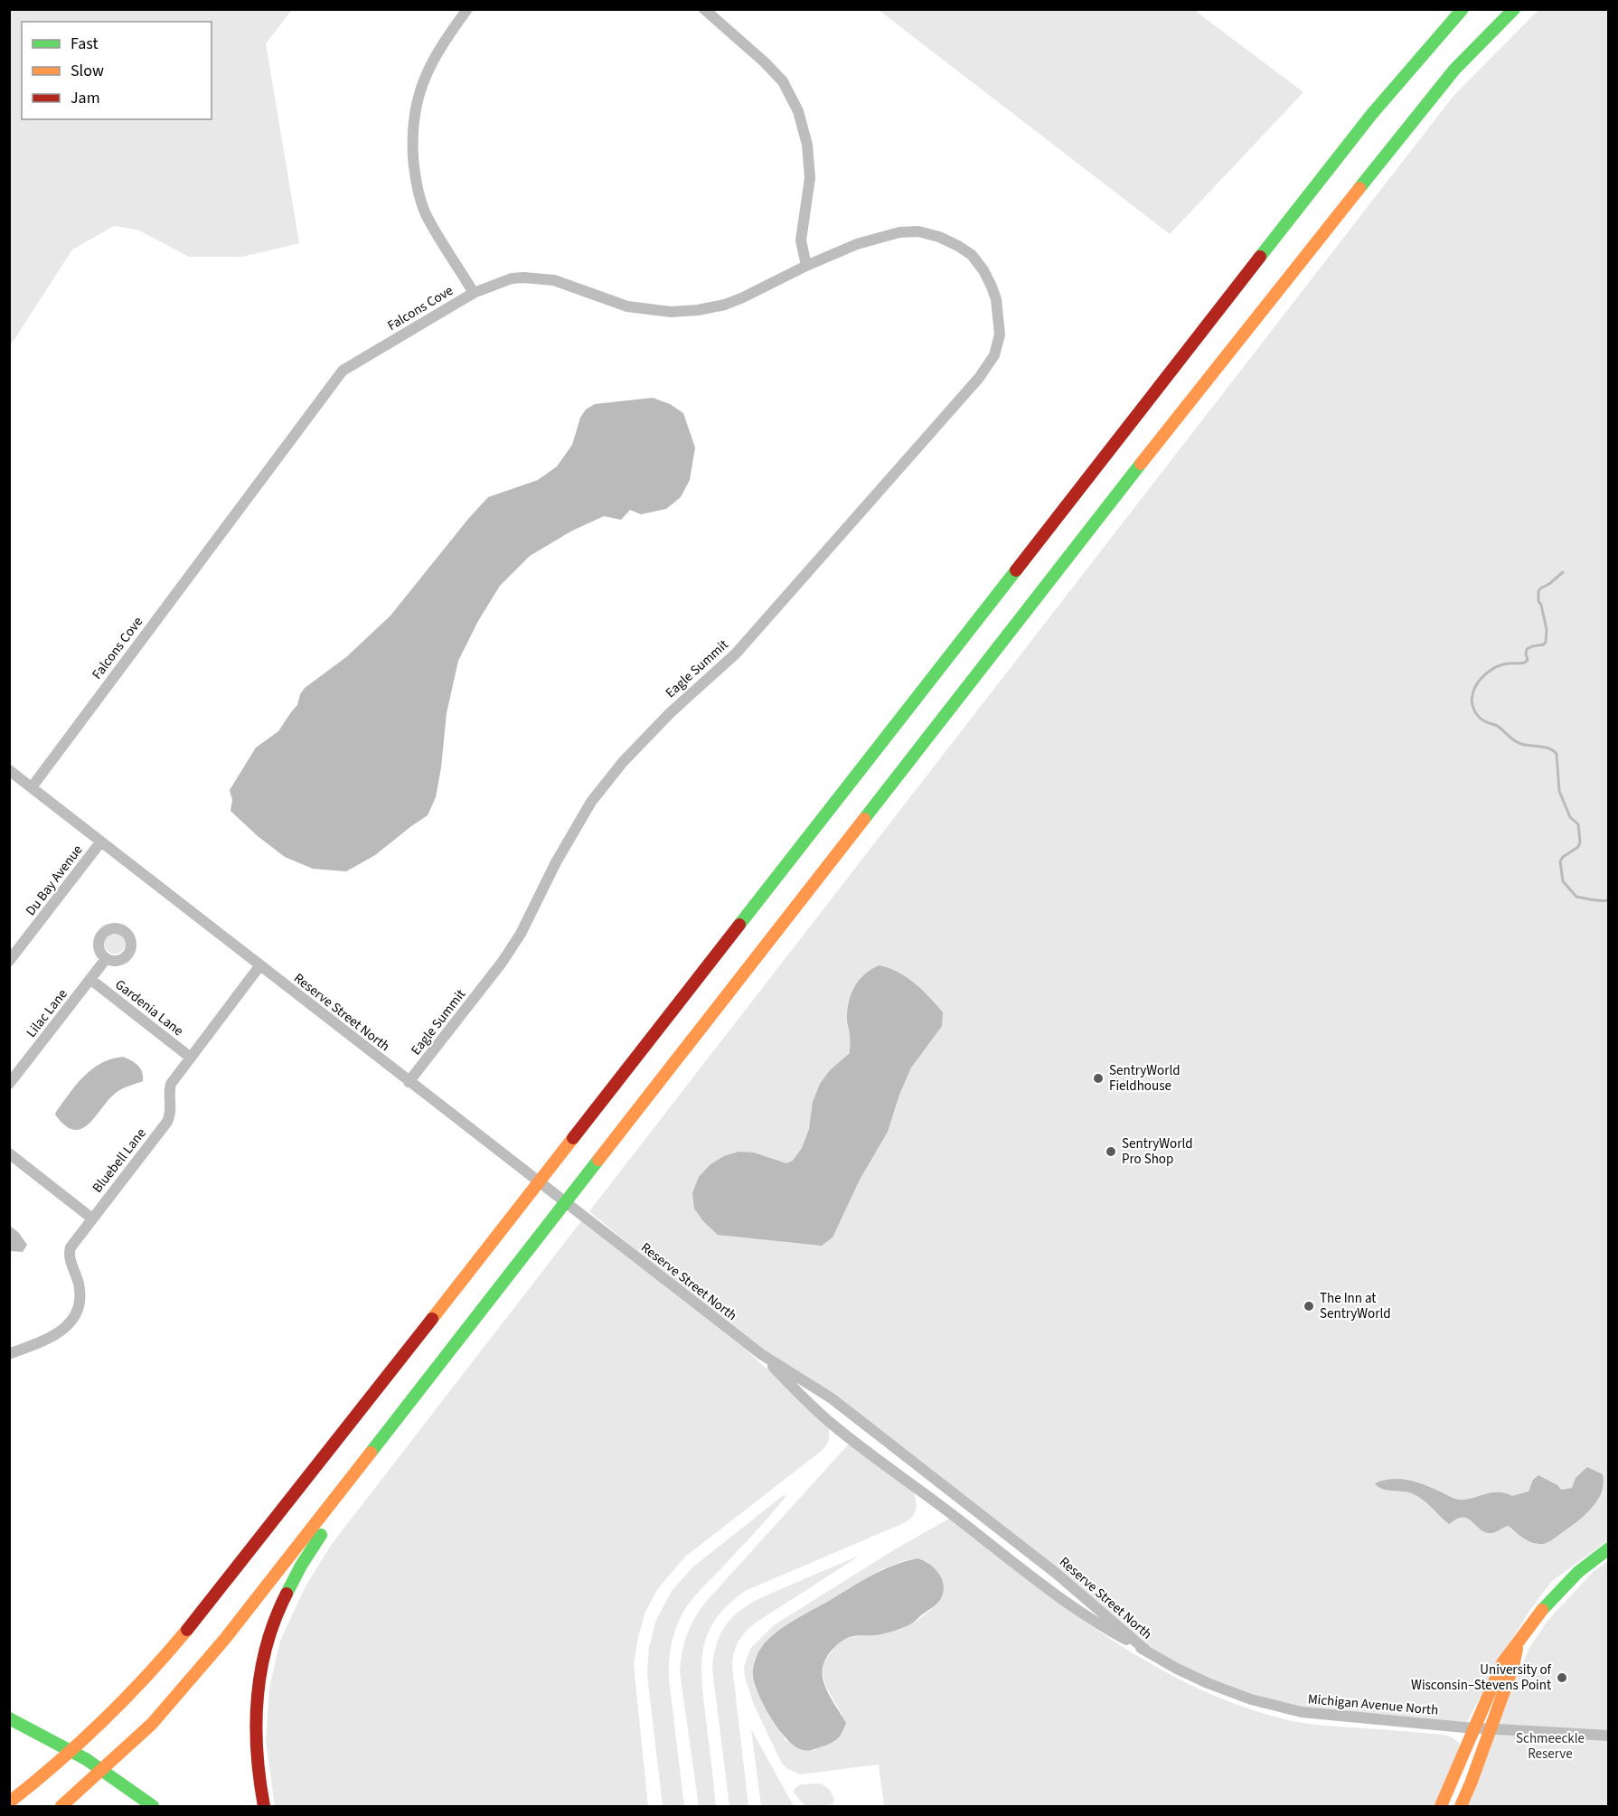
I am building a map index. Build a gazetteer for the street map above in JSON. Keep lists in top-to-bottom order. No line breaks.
{"streets":{"street":["Falcons Cove","Eagle Summit","Du Bay Avenue","Gardenia Lane","Reserve Street North","Lilac Lane","Bluebell Lane","Michigan Avenue North"]},"crossings":[["Falcons Cove","Eagle Summit"],["Falcons Cove","Reserve Street North"],["Eagle Summit","Reserve Street North"],["Du Bay Avenue","Reserve Street North"],["Gardenia Lane","Lilac Lane"],["Gardenia Lane","Bluebell Lane"],["Reserve Street North","Bluebell Lane"],["Reserve Street North","Michigan Avenue North"]],"parks":["Schmeeckle Reserve"],"places":["SentryWorld Fieldhouse","SentryWorld Pro Shop","The Inn at SentryWorld","University of Wisconsin–Stevens Point"],"legend":["Fast","Slow","Jam"]}
